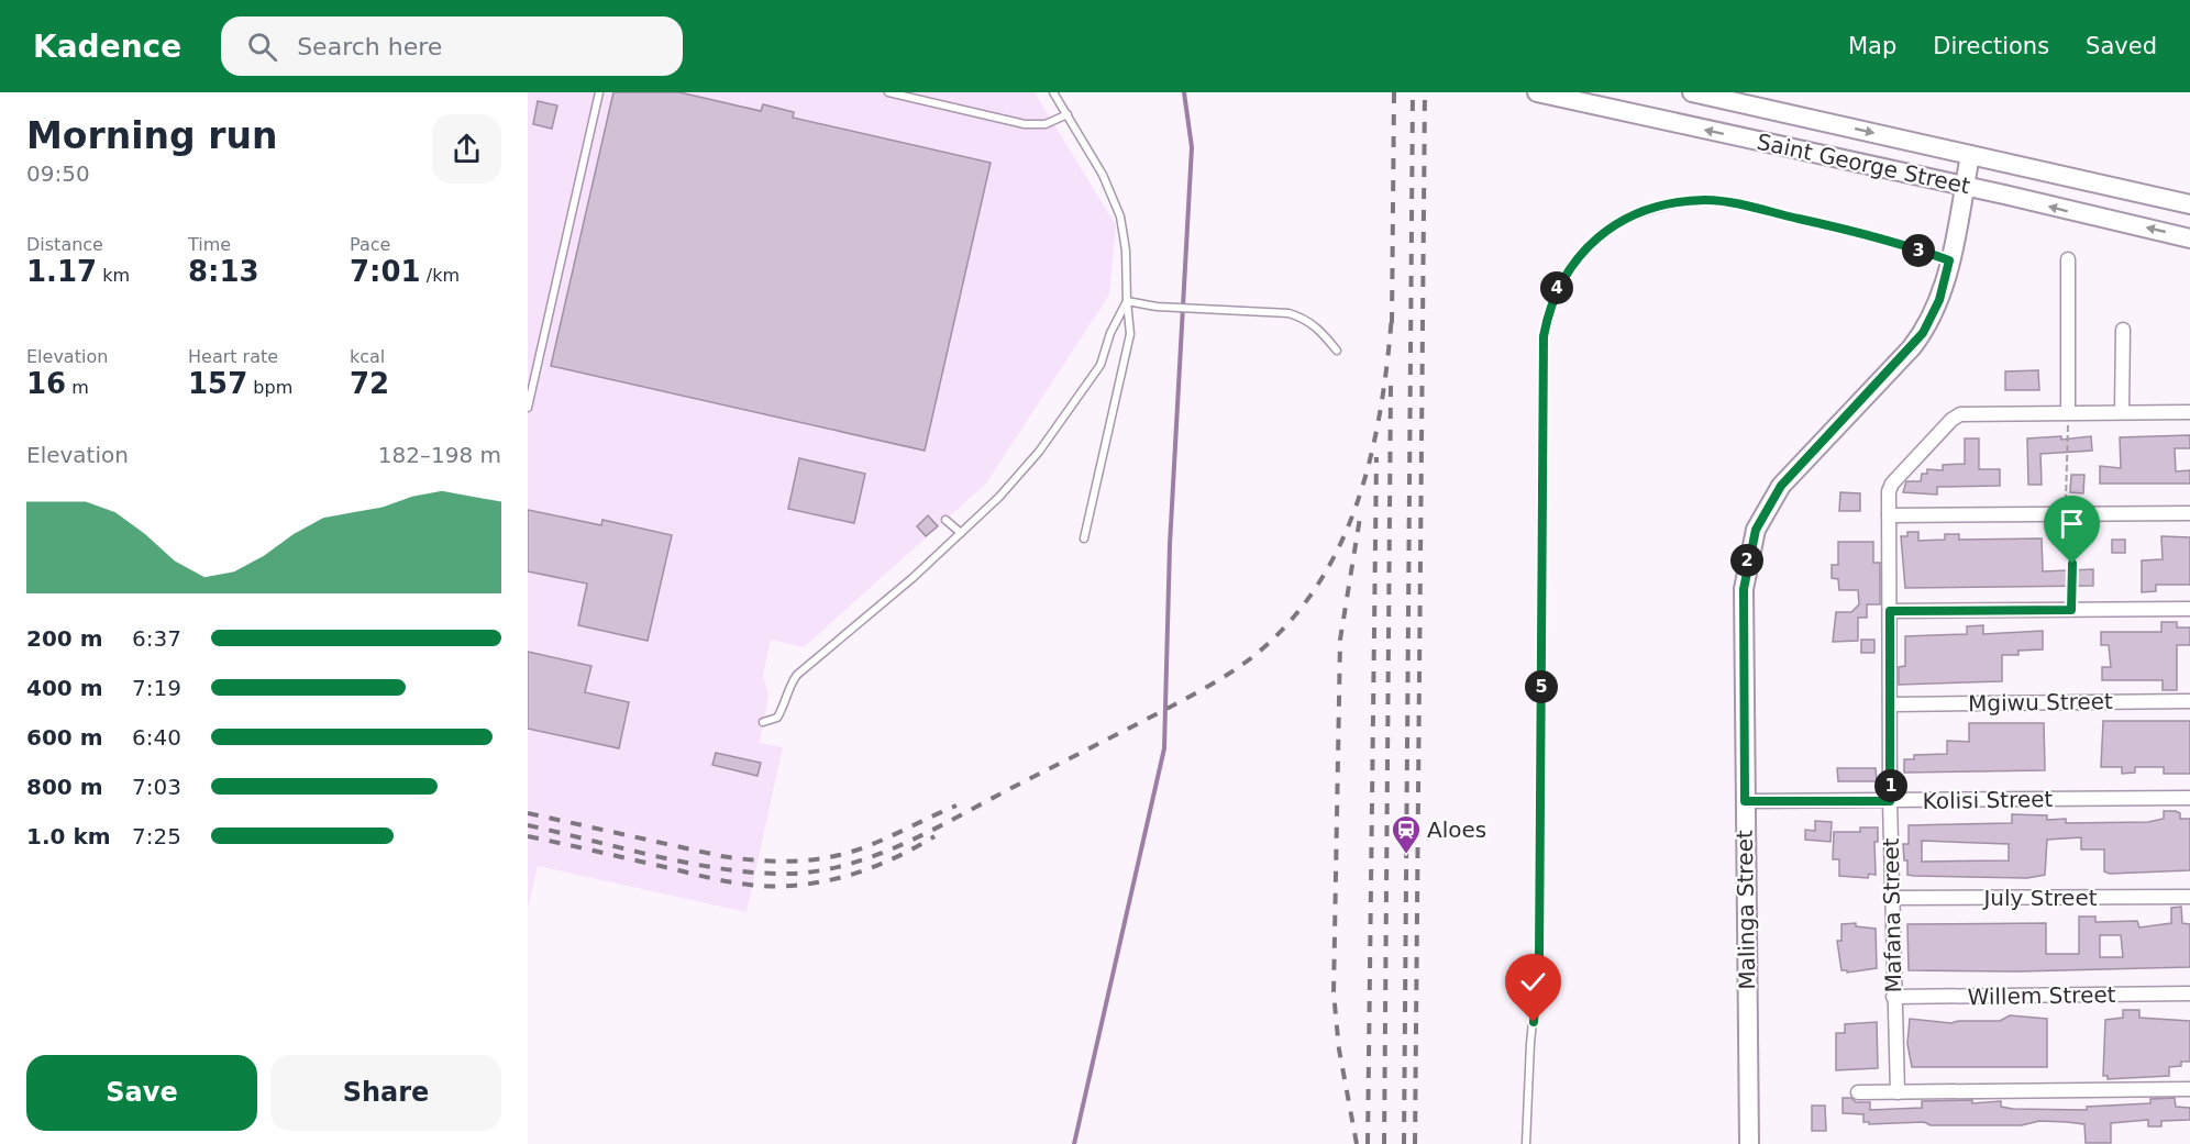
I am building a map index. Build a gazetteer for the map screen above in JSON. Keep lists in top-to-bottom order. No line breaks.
{"streets":{"main road":["Saint George Street","Malinga Street"],"street":["Mgiwu Street","Kolisi Street","July Street","Mafana Street","Willem Street"]},"crossings":[["Saint George Street","Malinga Street"],["Mgiwu Street","Mafana Street"],["Kolisi Street","Malinga Street"],["Kolisi Street","Mafana Street"],["July Street","Mafana Street"],["Mafana Street","Willem Street"]],"places":{"station":["Aloes"]},"page":{"header":"Kadence","search":"Search here","nav":["Map","Directions","Saved"],"heading":["Morning run","09:50"],"stats":[["Distance","1.17 km"],["Time","8:13"],["Pace","7:01 /km"],["Elevation","16 m"],["Heart rate","157 bpm"],["kcal","72"]],"pins":["3","4","2","5","1"],"chart":["Elevation","182–198 m"],"list":[{"name":"200 m","note":"6:37"},{"name":"400 m","note":"7:19"},{"name":"600 m","note":"6:40"},{"name":"800 m","note":"7:03"},{"name":"1.0 km","note":"7:25"}],"buttons":["Save","Share"]}}
